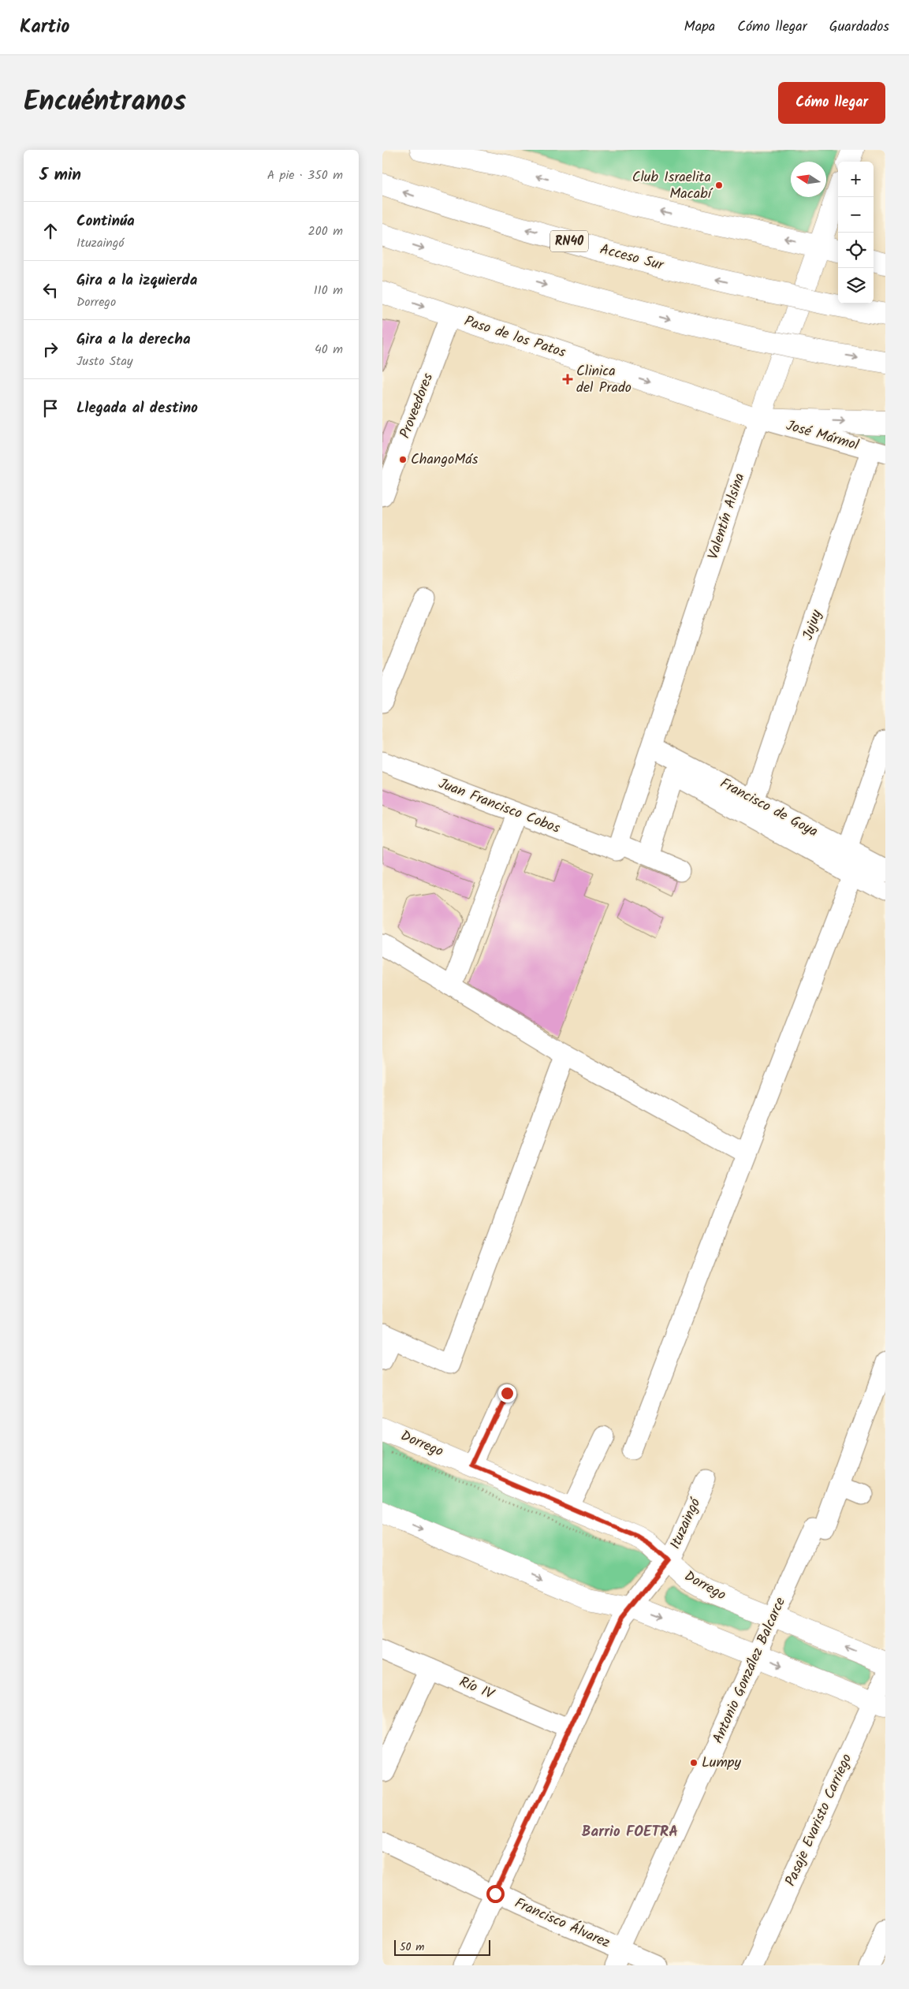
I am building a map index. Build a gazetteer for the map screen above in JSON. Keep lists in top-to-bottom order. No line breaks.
{"streets":{"main road":["RN40","Acceso Sur","Paso de los Patos","Valentín Alsina","Dorrego"],"street":["Proveedores","José Mármol","Jujuy","Juan Francisco Cobos","Francisco de Goya","Ituzaingó","Antonio González Balcarce","Río IV","Pasaje Evaristo Carriego","Francisco Álvarez"]},"crossings":[["Paso de los Patos","Proveedores"],["Paso de los Patos","José Mármol"],["Paso de los Patos","Valentín Alsina"],["José Mármol","Valentín Alsina"],["José Mármol","Jujuy"],["Valentín Alsina","Juan Francisco Cobos"],["Valentín Alsina","Francisco de Goya"],["Jujuy","Francisco de Goya"],["Dorrego","Ituzaingó"],["Dorrego","Antonio González Balcarce"],["Ituzaingó","Río IV"],["Ituzaingó","Francisco Álvarez"],["Antonio González Balcarce","Francisco Álvarez"]],"districts":["Barrio FOETRA"],"places":{"other":["Club Israelita Macabí","ChangoMás","Lumpy"],"health":["Clinica del Prado"]},"scale_bar":"50 m","north":"left","page":{"header":"Kartio","nav":["Mapa","Cómo llegar","Guardados"],"title":"Encuéntranos","buttons":"Cómo llegar","heading":["5 min","A pie · 350 m"],"map_buttons":["+","−"],"list":[["Continúa","Ituzaingó","200 m"],["Gira a la izquierda","Dorrego","110 m"],["Gira a la derecha","Justo Stay","40 m"],"Llegada al destino"],"scale":"50 m"}}
